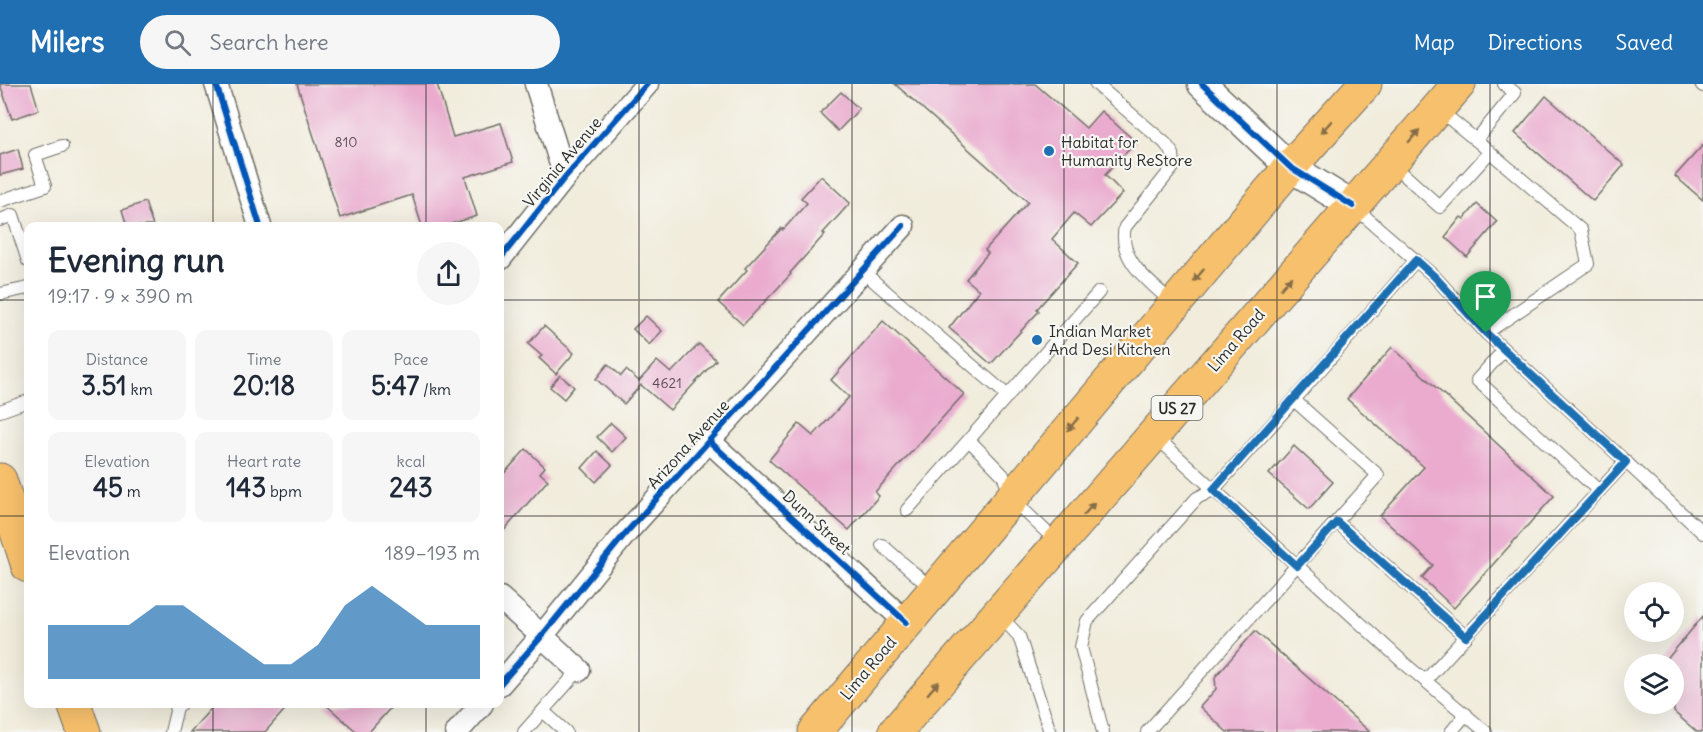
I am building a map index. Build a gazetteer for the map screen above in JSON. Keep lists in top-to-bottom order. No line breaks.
{"streets":{"highway":["Lima Road","US 27"],"street":["Virginia Avenue","Arizona Avenue","Dunn Street"]},"crossings":[["Lima Road","Dunn Street"],["Arizona Avenue","Dunn Street"]],"places":["Habitat for Humanity ReStore","Indian Market And Desi Kitchen"],"house_numbers":["810","4621"],"page":{"header":"Milers","search":"Search here","nav":["Map","Directions","Saved"],"heading":["Evening run","19:17 · 9 × 390 m"],"stats":[["Distance","3.51 km"],["Time","20:18"],["Pace","5:47 /km"],["Elevation","45 m"],["Heart rate","143 bpm"],["kcal","243"]],"chart":["Elevation","189–193 m"]}}
